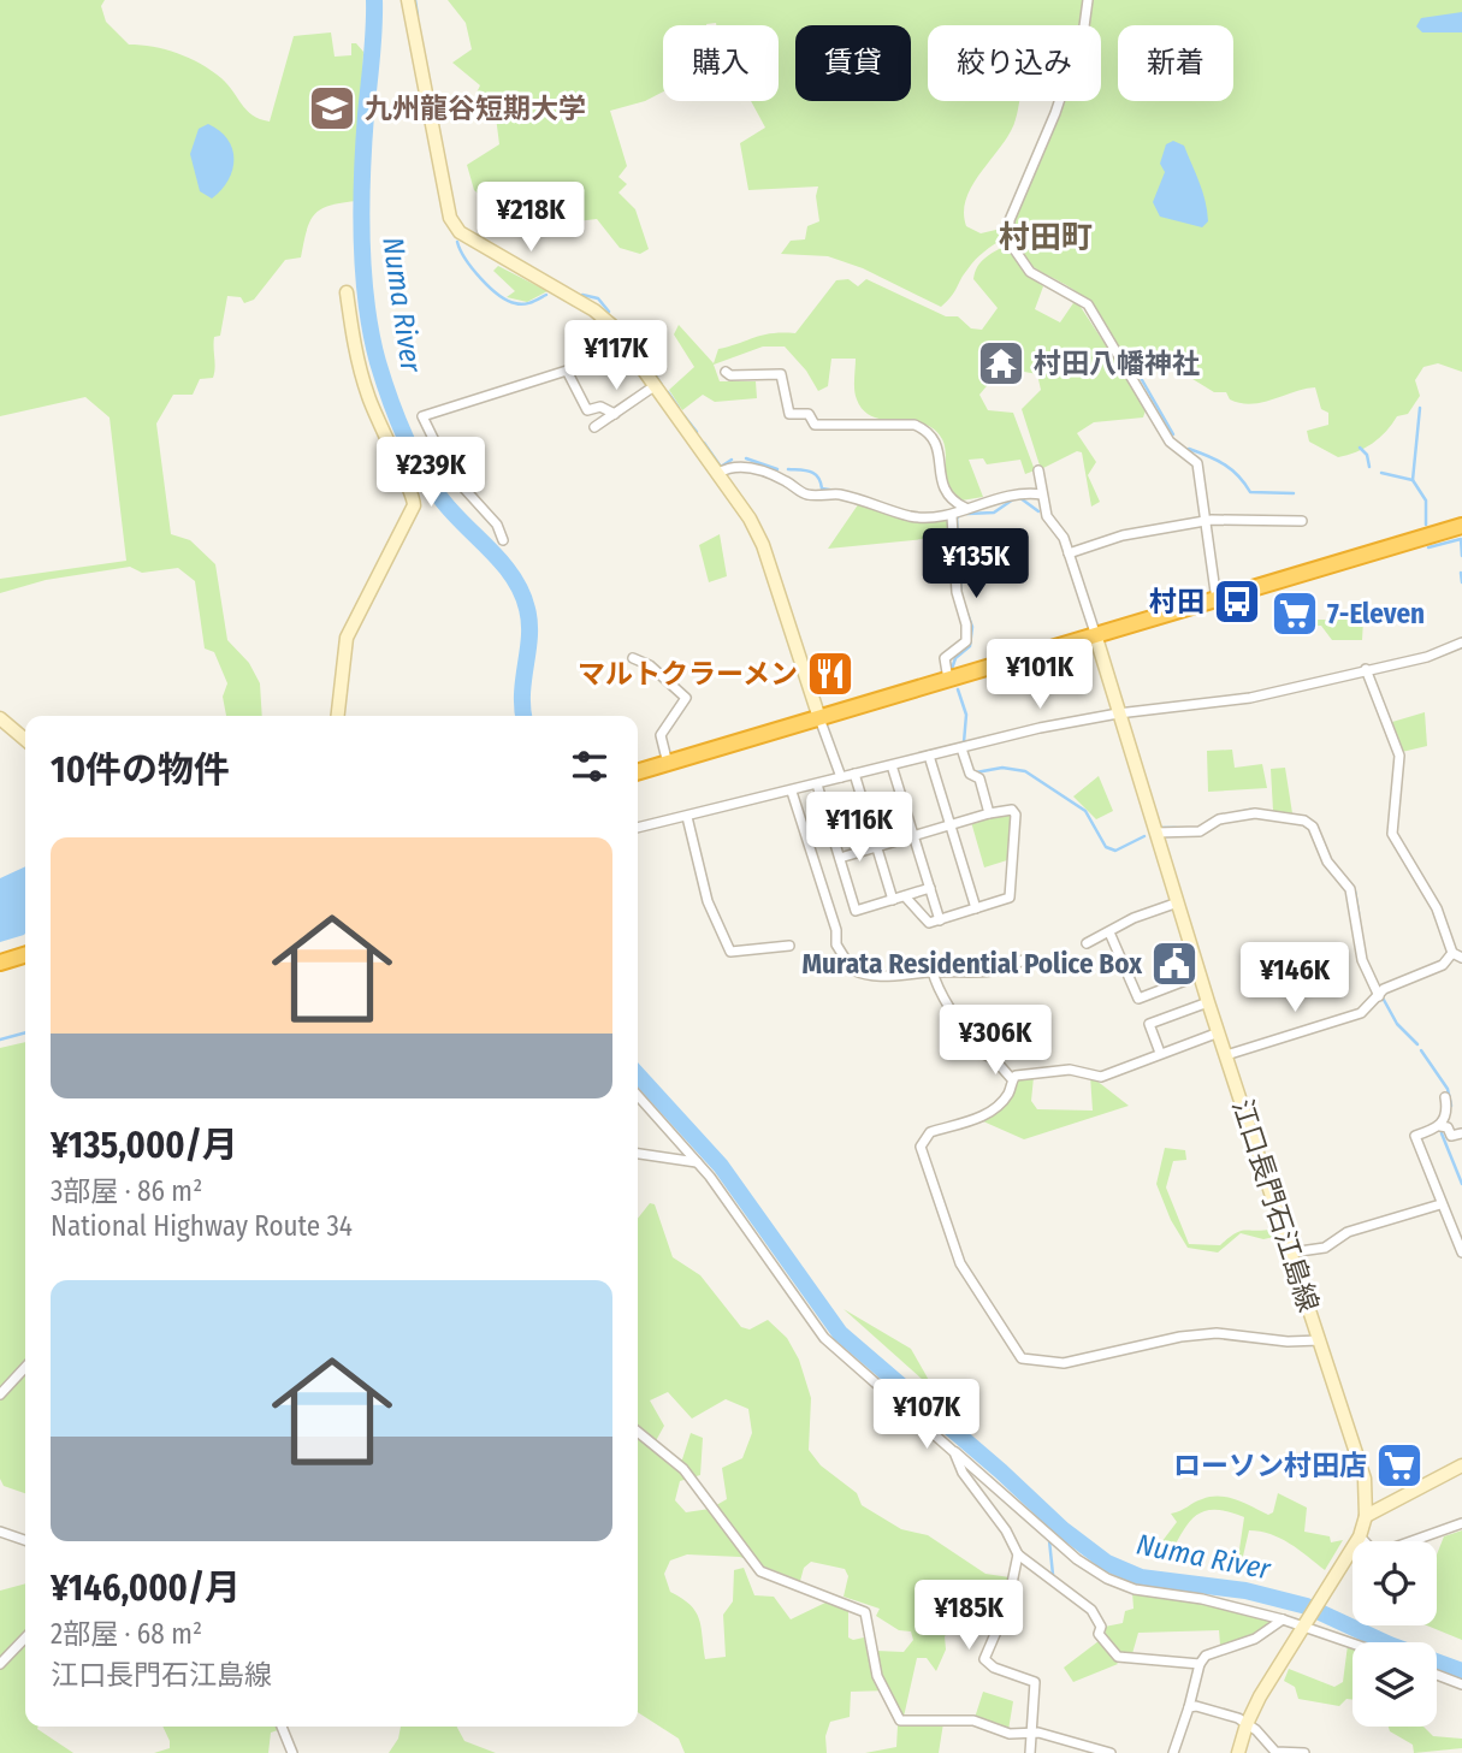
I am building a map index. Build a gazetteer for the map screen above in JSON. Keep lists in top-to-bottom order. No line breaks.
{"streets":{"street":["江口長門石江島線"]},"districts":["村田町"],"water":["Numa River"],"places":{"school or university":["九州龍谷短期大学"],"temple":["村田八幡神社"],"bus stop":["村田"],"supermarket":["7-Eleven","ローソン村田店"],"restaurant":["マルトクラーメン"],"public building":["Murata Residential Police Box"]},"page":{"chip":["購入","賃貸","絞り込み","新着"],"price":["¥218K","¥117K","¥239K","¥135K","¥101K","¥116K","¥146K","¥306K","¥107K","¥185K"],"heading":"10件の物件","list":[{"name":"¥135,000/月","note":"3部屋 · 86 m² · National Highway Route 34"},{"name":"¥146,000/月","note":"2部屋 · 68 m² · 江口長門石江島線"}]}}
